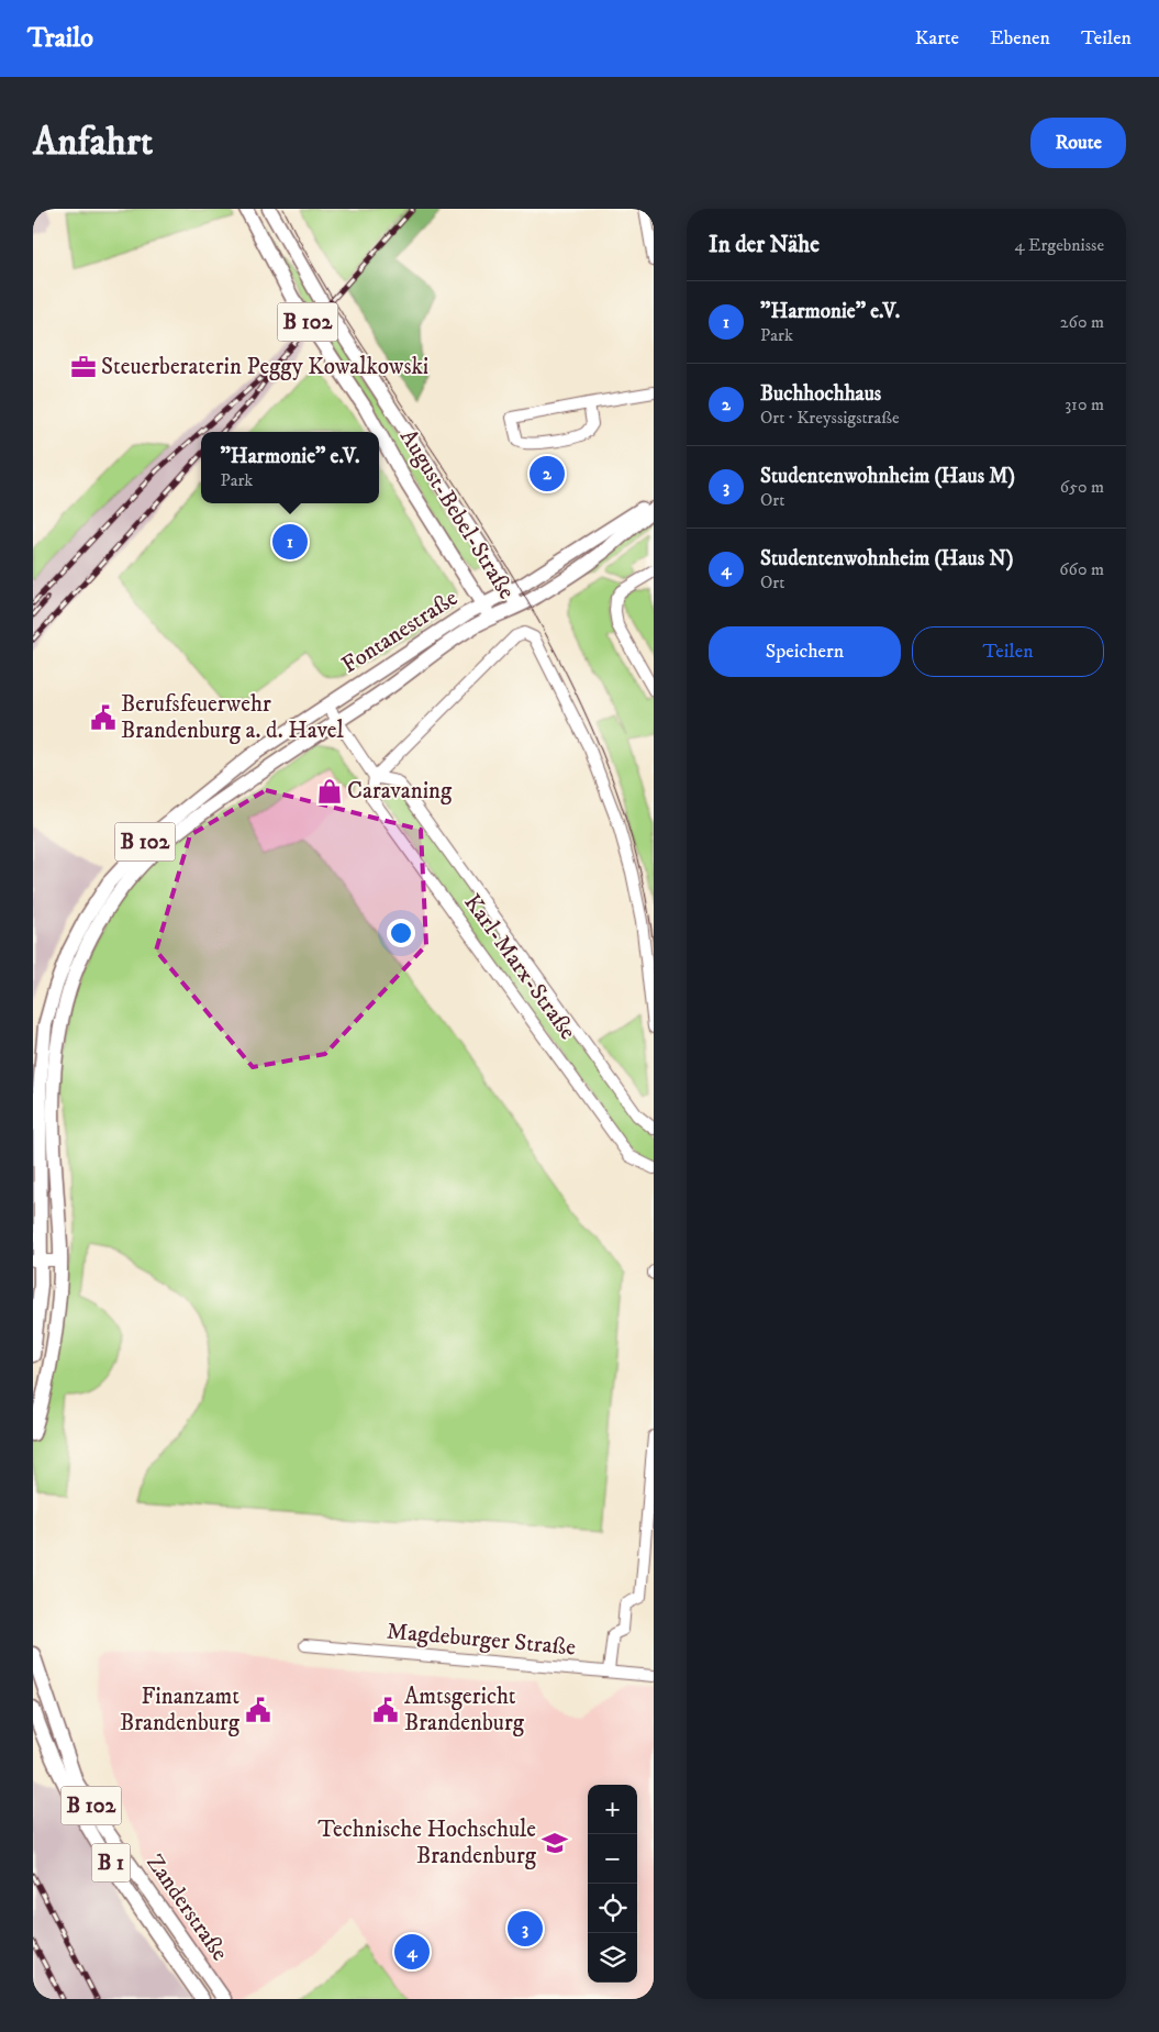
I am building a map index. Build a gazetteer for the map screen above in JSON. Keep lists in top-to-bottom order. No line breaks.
{"streets":{"main road":["B 102","August-Bebel-Straße","Fontanestraße","B 1","Zanderstraße"],"street":["Karl-Marx-Straße","Magdeburger Straße"]},"crossings":[["August-Bebel-Straße","Fontanestraße"]],"places":{"office":["Steuerberaterin Peggy Kowalkowski"],"public building":["Berufsfeuerwehr Brandenburg a. d. Havel","Finanzamt Brandenburg","Amtsgericht Brandenburg"],"shop":["Caravaning"],"school or university":["Technische Hochschule Brandenburg"]},"page":{"header":"Trailo","nav":["Karte","Ebenen","Teilen"],"buttons":["Route",["Speichern","Teilen"]],"title":"Anfahrt","heading":["In der Nähe","4 Ergebnisse"],"list":[{"mark":"1","name":"\"Harmonie\" e.V.","note":"Park","value":"260 m"},{"mark":"2","name":"Buchhochhaus","note":"Ort · Kreyssigstraße","value":"310 m"},{"mark":"3","name":"Studentenwohnheim (Haus M)","note":"Ort","value":"650 m"},{"mark":"4","name":"Studentenwohnheim (Haus N)","note":"Ort","value":"660 m"}],"popup":["\"Harmonie\" e.V.","Park"],"pins":["2","1","3","4"],"map_buttons":["+","−"]}}
